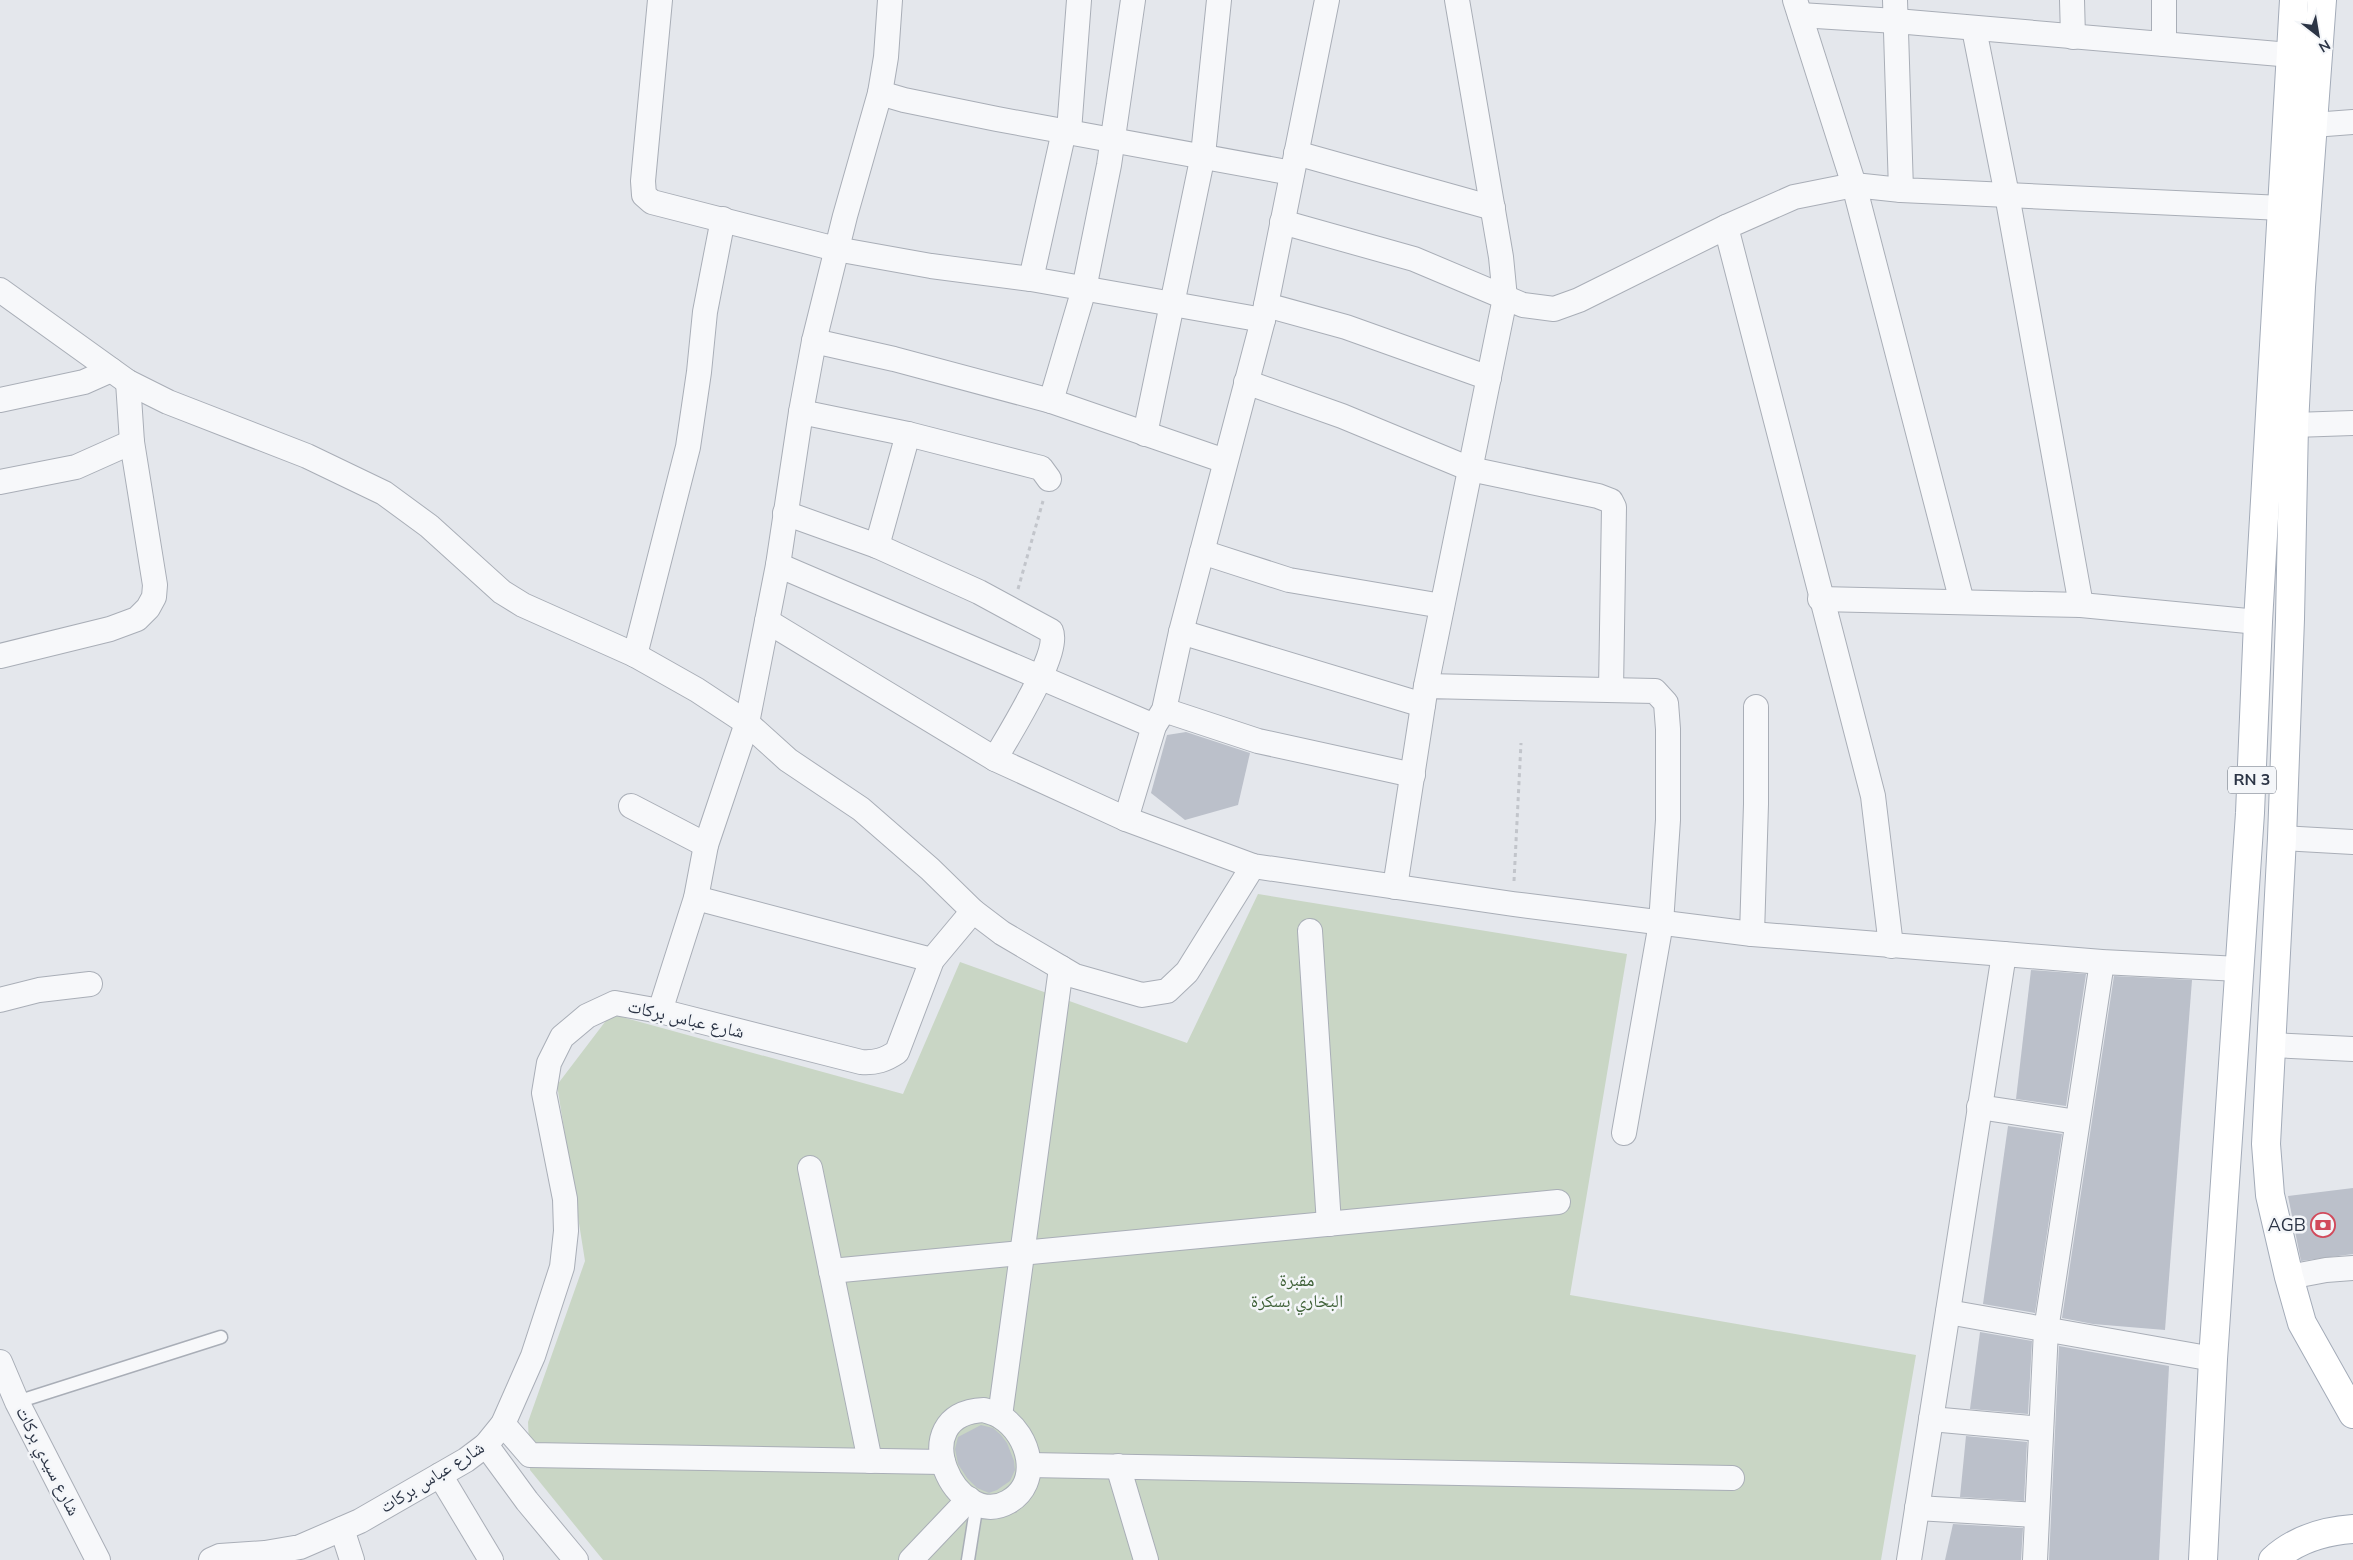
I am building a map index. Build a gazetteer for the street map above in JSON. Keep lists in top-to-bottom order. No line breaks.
{"streets":{"main road":["RN 3"],"street":["شارع عباس بركات","شارع سيدي بركات"]},"parks":["مقبرة البخاري بسكرة"],"places":{"bank":["AGB"]},"north":"bottom right"}
